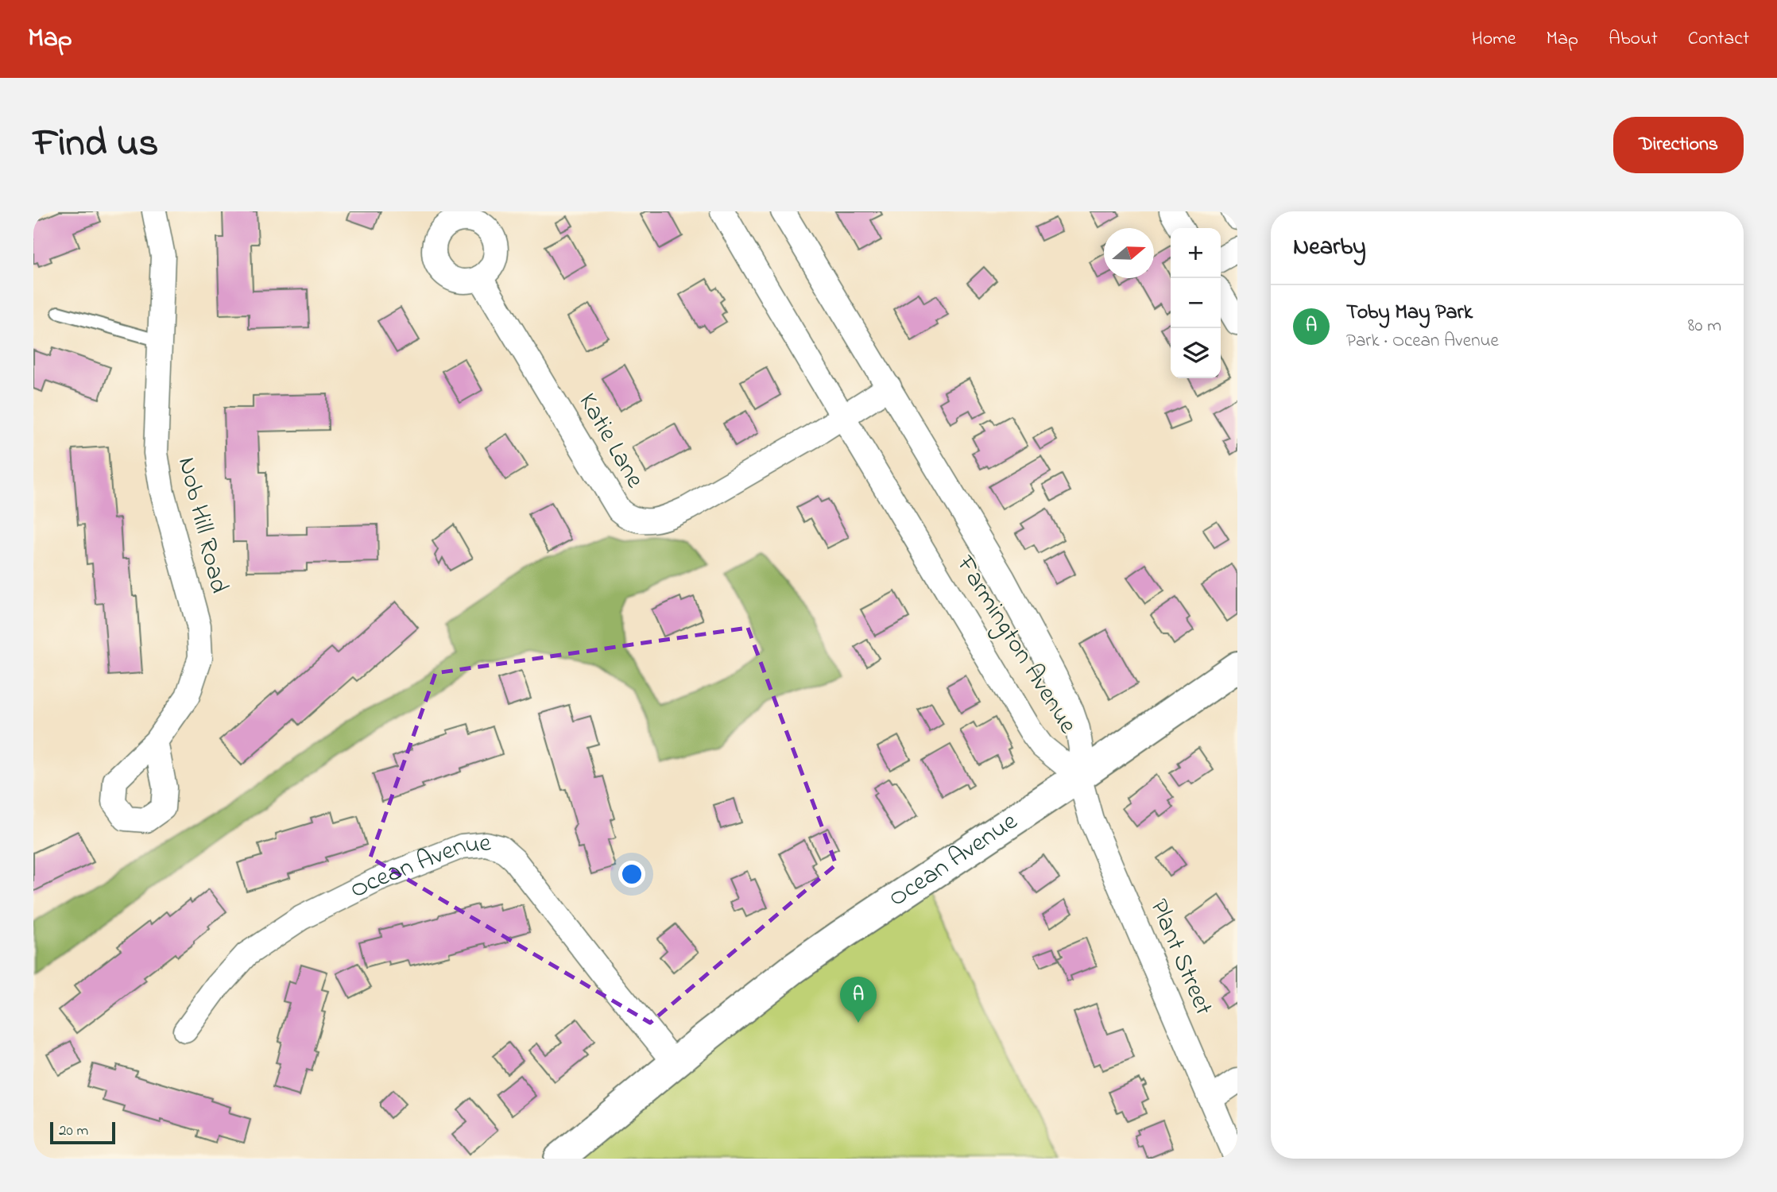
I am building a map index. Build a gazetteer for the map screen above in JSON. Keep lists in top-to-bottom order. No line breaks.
{"streets":{"main road":["Ocean Avenue"],"street":["Katie Lane","Nob Hill Road","Farmington Avenue","Plant Street"]},"crossings":[["Katie Lane","Farmington Avenue"],["Farmington Avenue","Ocean Avenue"],["Farmington Avenue","Plant Street"],["Ocean Avenue","Plant Street"]],"scale_bar":"20 m","north":"right","page":{"header":"Map","nav":["Home","Map","About","Contact"],"title":"Find us","buttons":"Directions","heading":"Nearby","map_buttons":["+","−"],"list":[{"mark":"A","name":"Toby May Park","note":"Park · Ocean Avenue","value":"80 m"}],"pins":"A","scale":"20 m"}}
